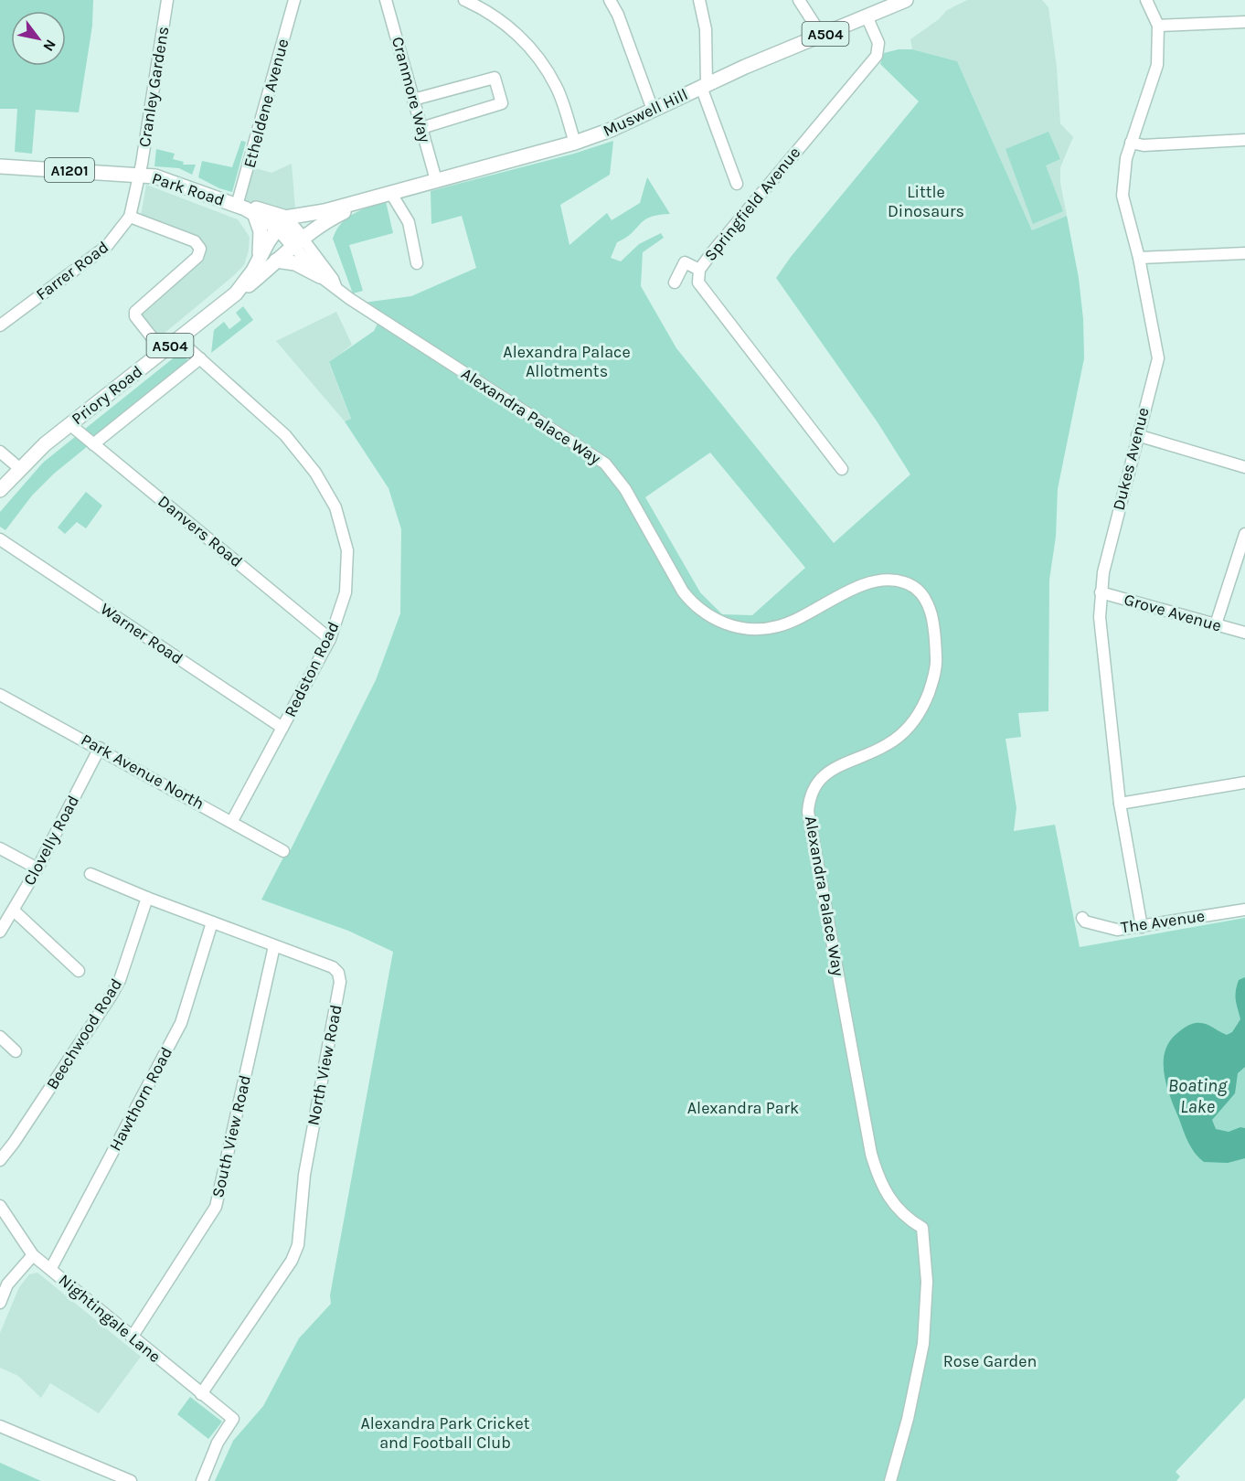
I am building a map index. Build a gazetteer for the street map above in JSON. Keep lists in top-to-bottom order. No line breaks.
{"streets":{"main road":["A504","Muswell Hill","A1201","Park Road","Priory Road"],"street":["Cranley Gardens","Cranmore Way","Etheldene Avenue","Springfield Avenue","Farrer Road","Alexandra Palace Way","Dukes Avenue","Danvers Road","Grove Avenue","Warner Road","Redston Road","Park Avenue North","Clovelly Road","The Avenue","Beechwood Road","North View Road","Hawthorn Road","South View Road","Nightingale Lane"]},"crossings":[["Cranley Gardens","Park Road"],["Cranley Gardens","Farrer Road"],["Cranmore Way","Muswell Hill"],["Etheldene Avenue","Park Road"],["Muswell Hill","A1201"],["Muswell Hill","Park Road"],["Muswell Hill","Springfield Avenue"],["Muswell Hill","Priory Road"],["Muswell Hill","Alexandra Palace Way"],["A1201","Park Road"],["A1201","Priory Road"],["Park Road","Farrer Road"],["Park Road","Priory Road"],["Park Road","Alexandra Palace Way"],["Priory Road","Danvers Road"],["Priory Road","Redston Road"],["Dukes Avenue","Grove Avenue"],["Dukes Avenue","The Avenue"],["Danvers Road","Redston Road"],["Warner Road","Redston Road"],["Redston Road","Park Avenue North"],["Park Avenue North","Clovelly Road"],["Beechwood Road","North View Road"],["North View Road","Hawthorn Road"],["North View Road","South View Road"],["North View Road","Nightingale Lane"],["Hawthorn Road","Nightingale Lane"],["South View Road","Nightingale Lane"]],"water":["Boating Lake"],"parks":["Little Dinosaurs","Alexandra Palace Allotments","Alexandra Park","Rose Garden","Alexandra Park Cricket and Football Club"],"north":"bottom right"}
